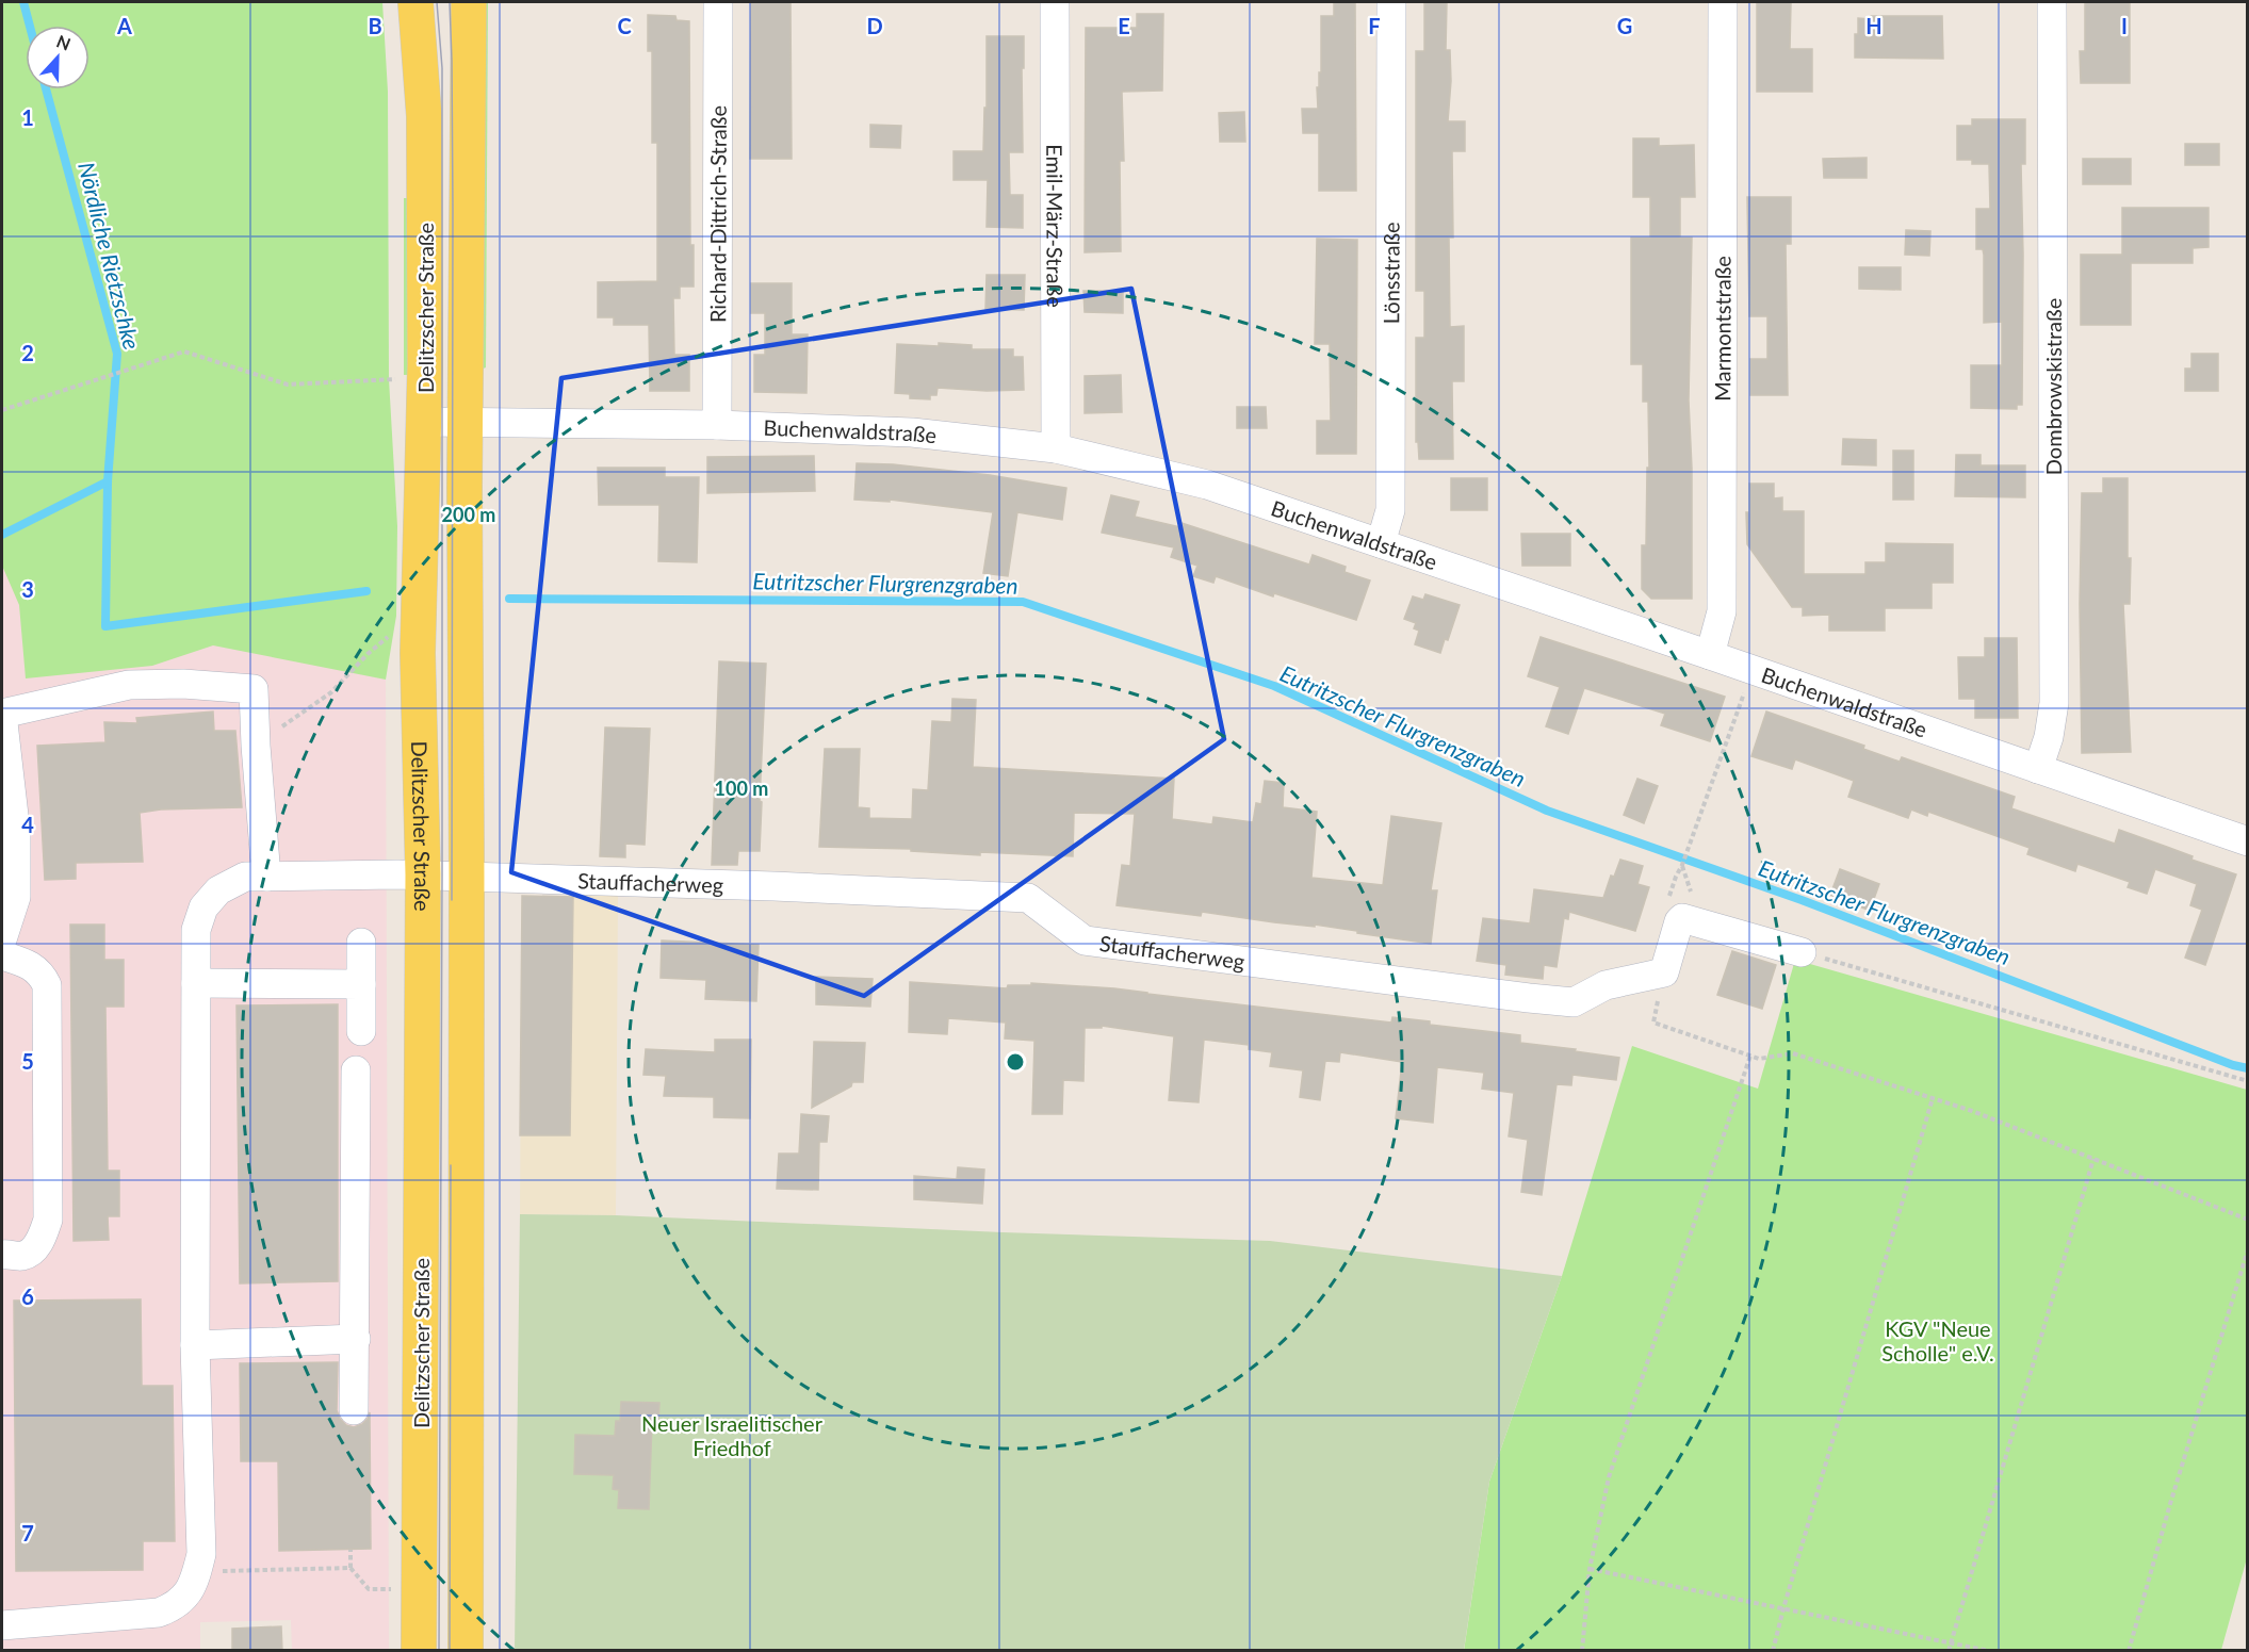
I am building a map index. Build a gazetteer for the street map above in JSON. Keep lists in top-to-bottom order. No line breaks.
{"streets":{"main road":["Delitzscher Straße"],"street":["Richard-Dittrich-Straße","Emil-März-Straße","Lönsstraße","Marmontstraße","Dombrowskistraße","Buchenwaldstraße","Stauffacherweg"]},"crossings":[["Richard-Dittrich-Straße","Buchenwaldstraße"],["Emil-März-Straße","Buchenwaldstraße"],["Lönsstraße","Buchenwaldstraße"],["Delitzscher Straße","Buchenwaldstraße"],["Delitzscher Straße","Stauffacherweg"],["Marmontstraße","Buchenwaldstraße"],["Dombrowskistraße","Buchenwaldstraße"]],"water":["Nördliche Rietzschke","Eutritzscher Flurgrenzgraben"],"parks":["KGV \"Neue Scholle\" e.V.","Neuer Israelitischer Friedhof"],"north":"top","grid":{"columns":["A","B","C","D","E","F","G","H","I"],"rows":["1","2","3","4","5","6","7"]},"rings":["200 m","100 m"]}
